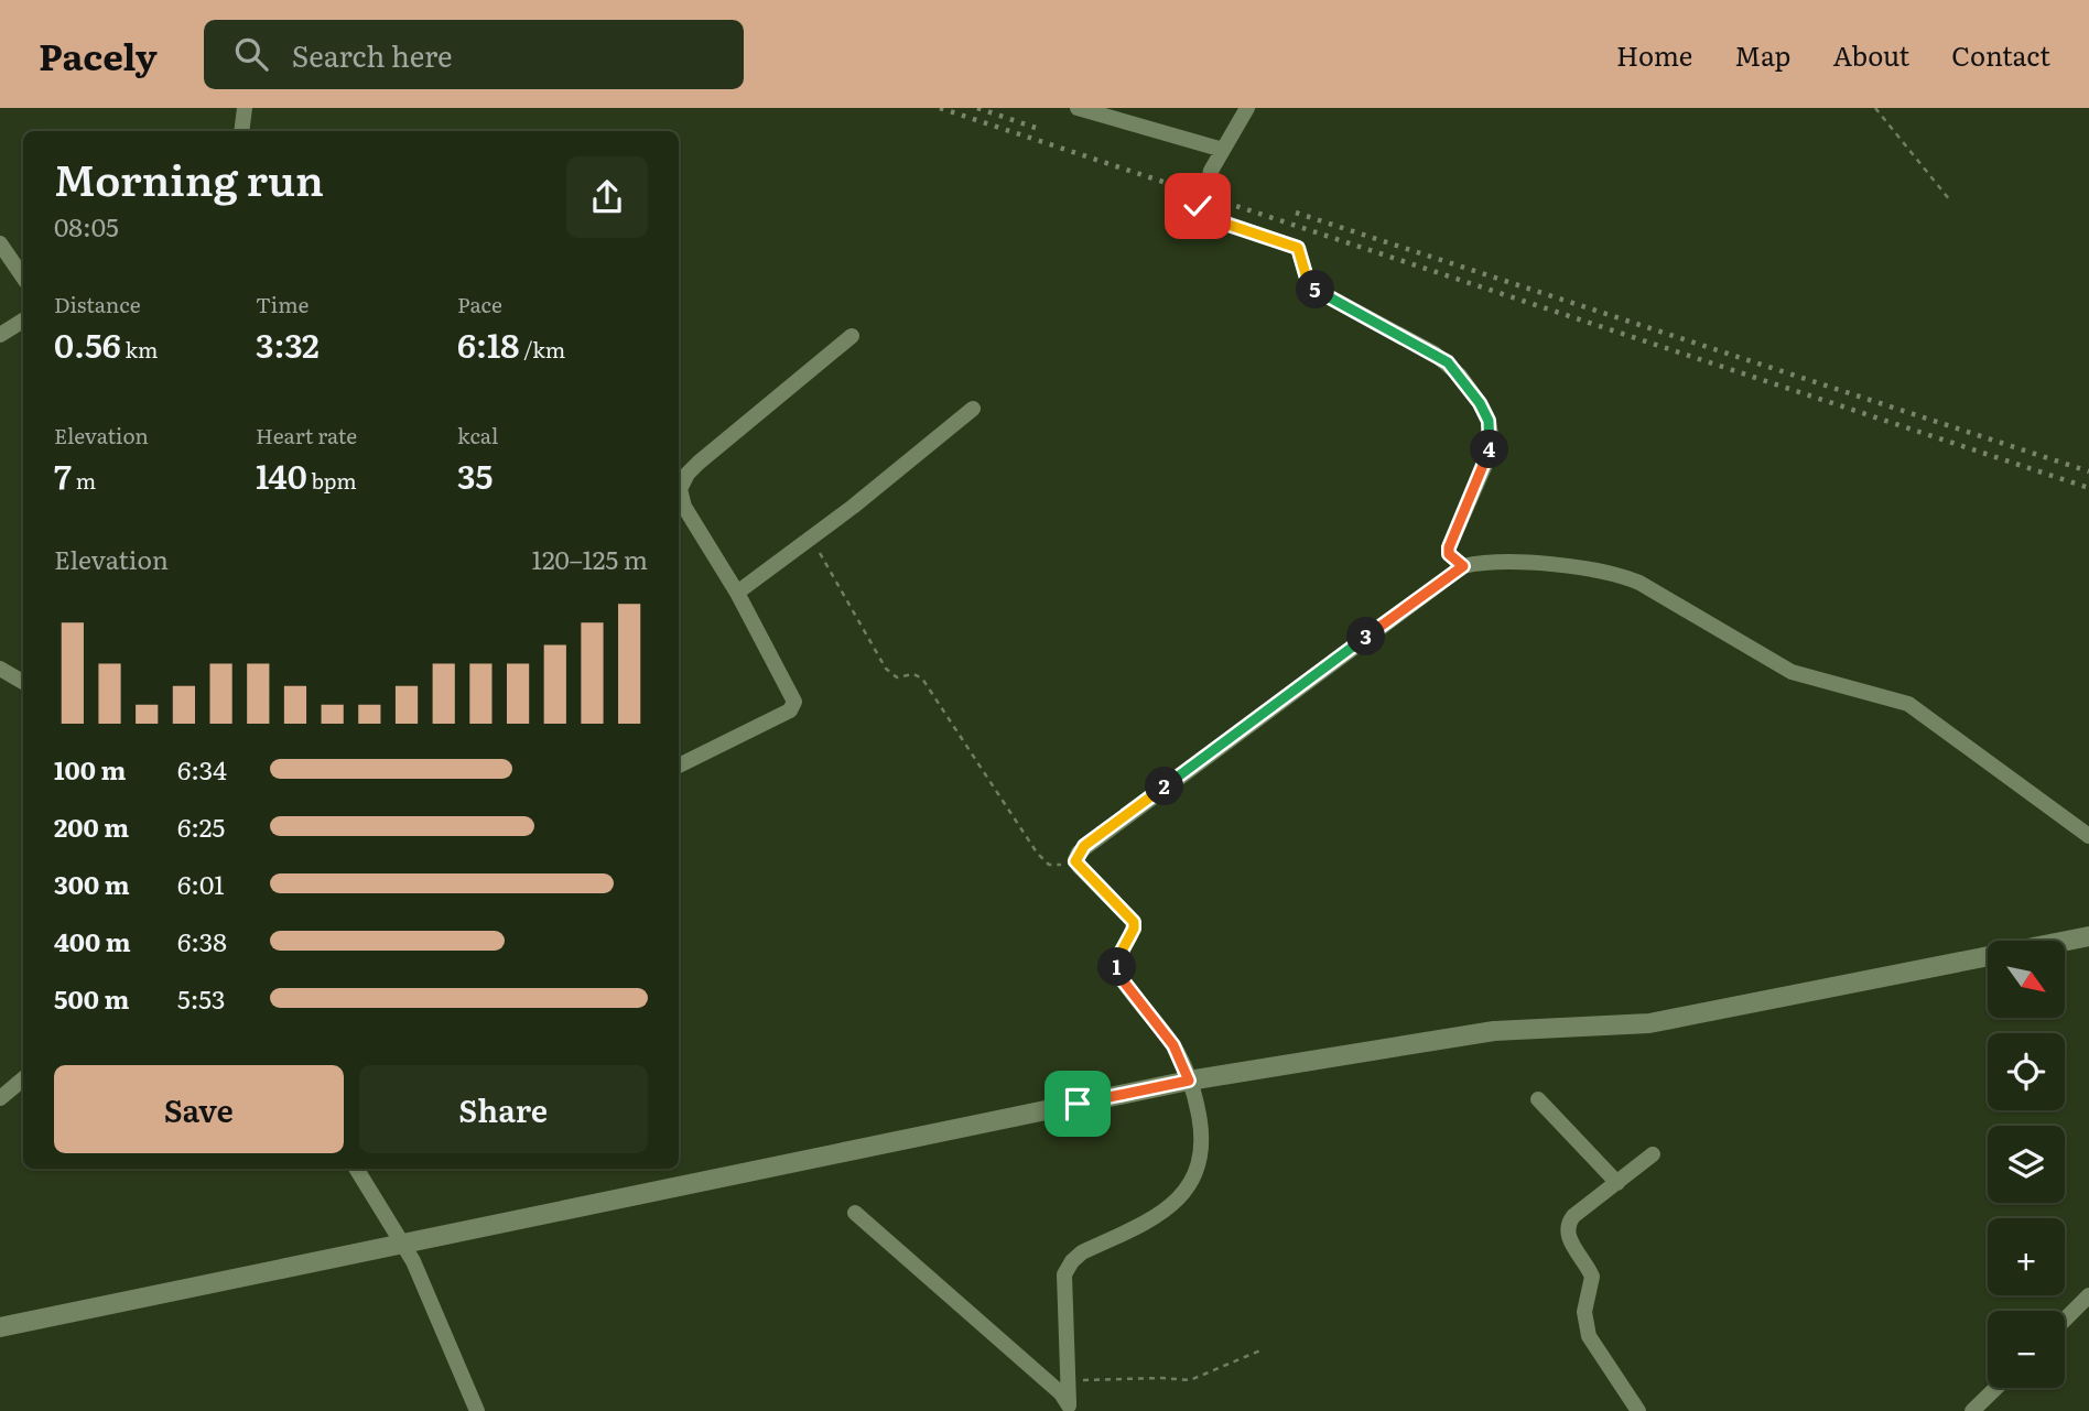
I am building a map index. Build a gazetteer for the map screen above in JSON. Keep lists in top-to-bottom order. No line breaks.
{"north":"bottom right","page":{"header":"Pacely","search":"Search here","nav":["Home","Map","About","Contact"],"heading":["Morning run","08:05"],"stats":[["Distance","0.56 km"],["Time","3:32"],["Pace","6:18 /km"],["Elevation","7 m"],["Heart rate","140 bpm"],["kcal","35"]],"pins":["5","4","3","2","1"],"chart":["Elevation","120–125 m"],"list":[{"name":"100 m","note":"6:34"},{"name":"200 m","note":"6:25"},{"name":"300 m","note":"6:01"},{"name":"400 m","note":"6:38"},{"name":"500 m","note":"5:53"}],"map_buttons":["+","−"],"buttons":["Save","Share"]}}
